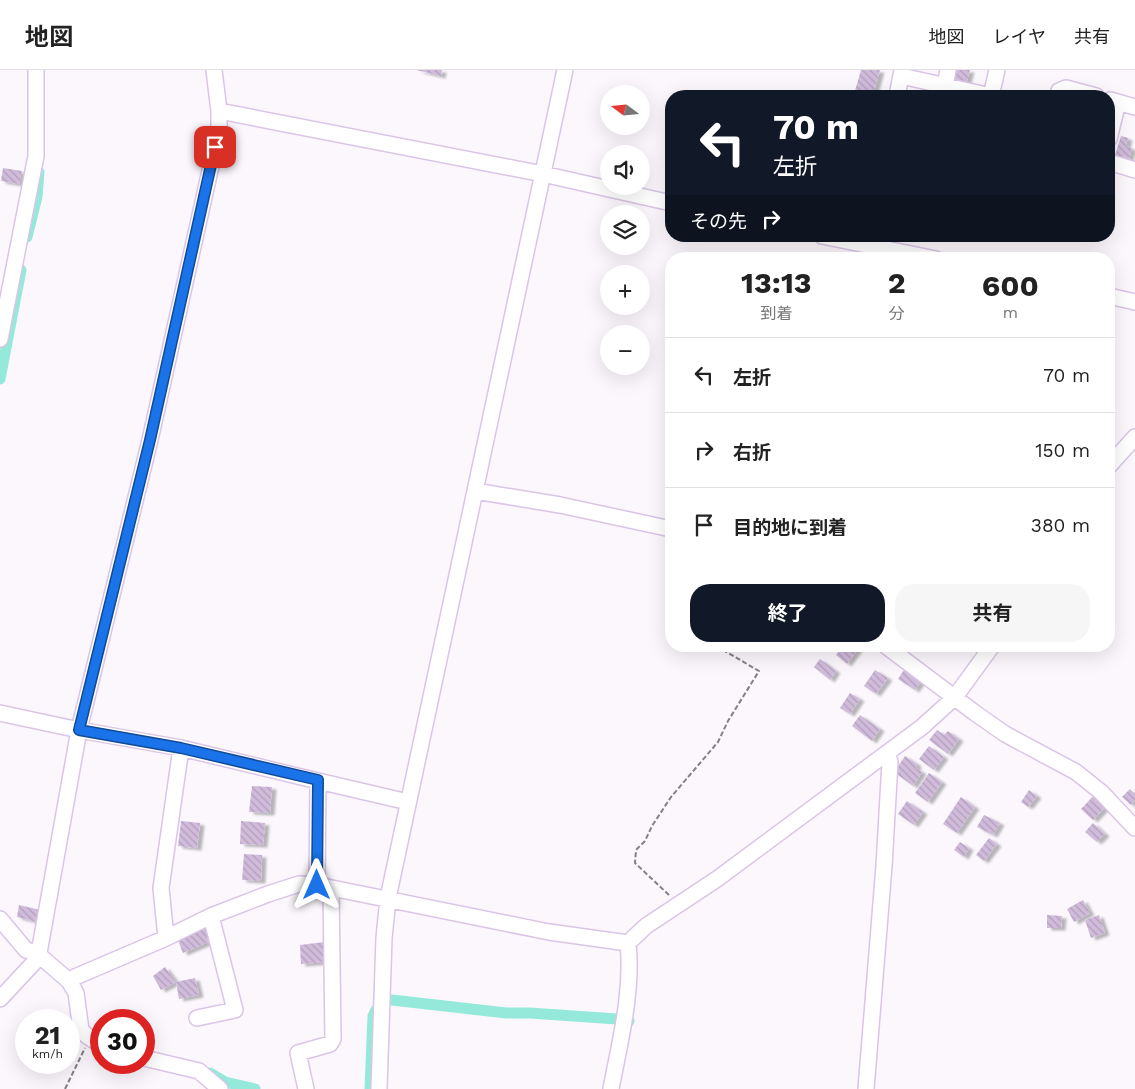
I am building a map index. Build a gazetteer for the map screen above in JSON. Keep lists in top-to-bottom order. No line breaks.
{"north":"left","page":{"header":"地図","nav":["地図","レイヤ","共有"],"map_buttons":["+","−"],"turn":["70 m","左折"],"then":"その先","eta":["13:13","到着","2","分","600","m"],"list":[{"name":"左折","value":"70 m"},{"name":"右折","value":"150 m"},{"name":"目的地に到着","value":"380 m"}],"buttons":["終了","共有"],"speed":"21 km/h","limit":"30"}}
